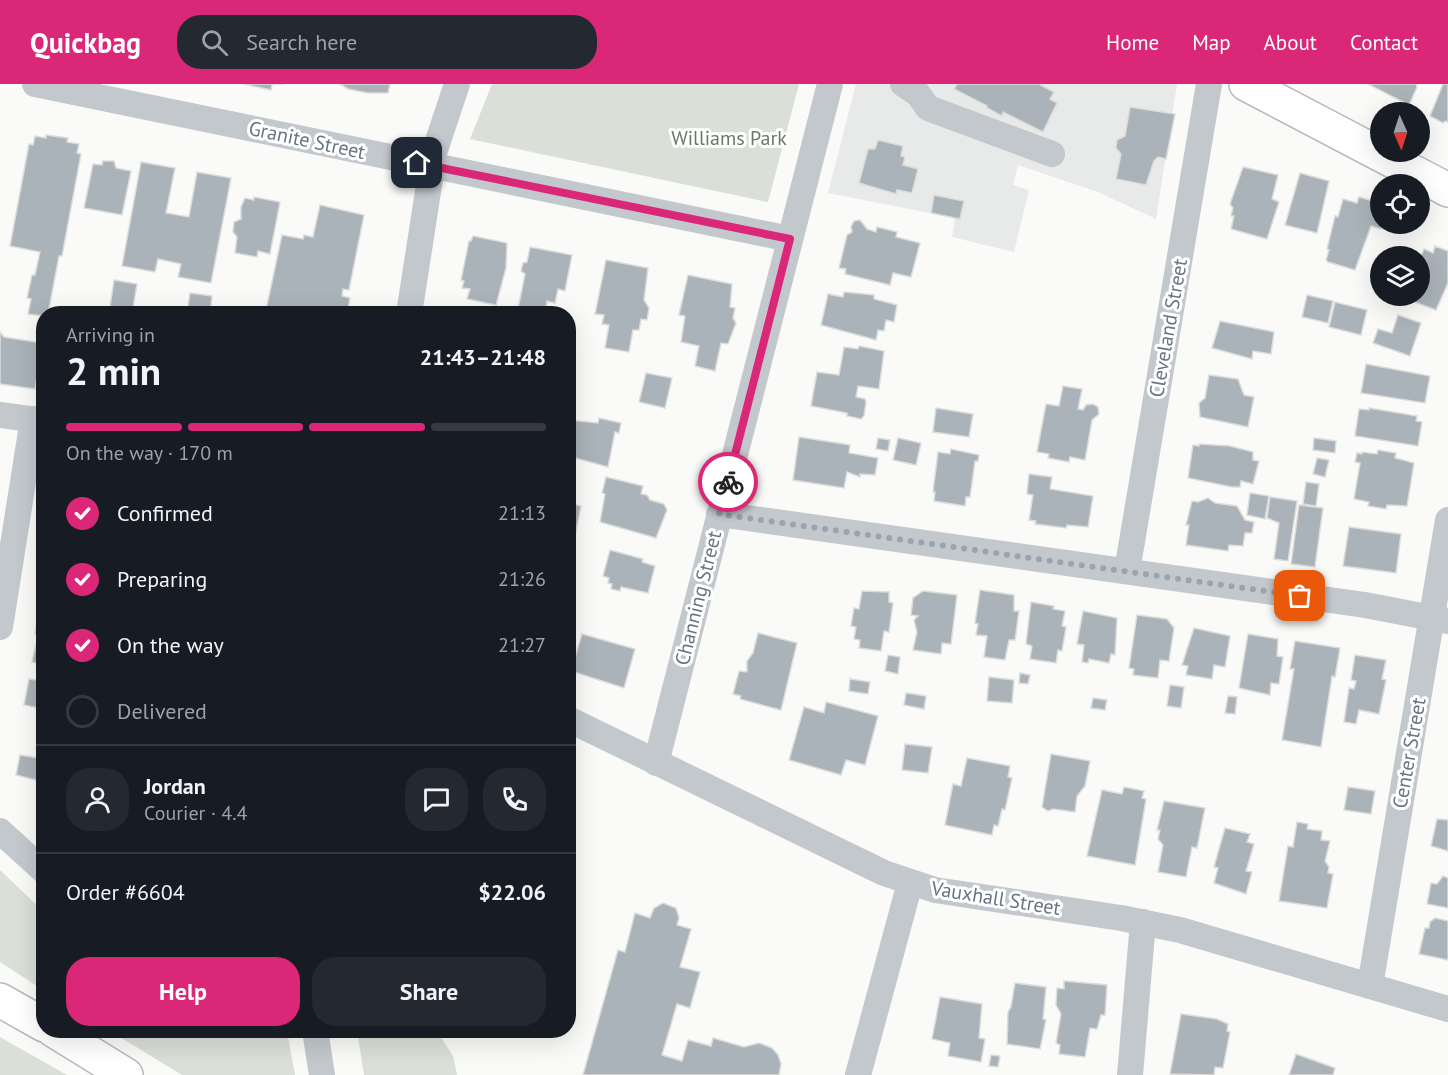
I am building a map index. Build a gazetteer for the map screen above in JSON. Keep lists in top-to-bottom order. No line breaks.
{"streets":{"street":["Granite Street","Cleveland Street","Channing Street","Center Street","Vauxhall Street"]},"crossings":[["Granite Street","Channing Street"],["Channing Street","Vauxhall Street"],["Center Street","Vauxhall Street"]],"parks":["Williams Park"],"north":"bottom","page":{"header":"Quickbag","search":"Search here","nav":["Home","Map","About","Contact"],"heading":["2 min","Arriving in","21:43–21:48"],"panel":["Jordan","Courier · 4.4","Order #6604","$22.06"],"bar":"On the way · 170 m","list":[["Confirmed","21:13"],["Preparing","21:26"],["On the way","21:27"],"Delivered"],"buttons":["Help","Share"]}}
